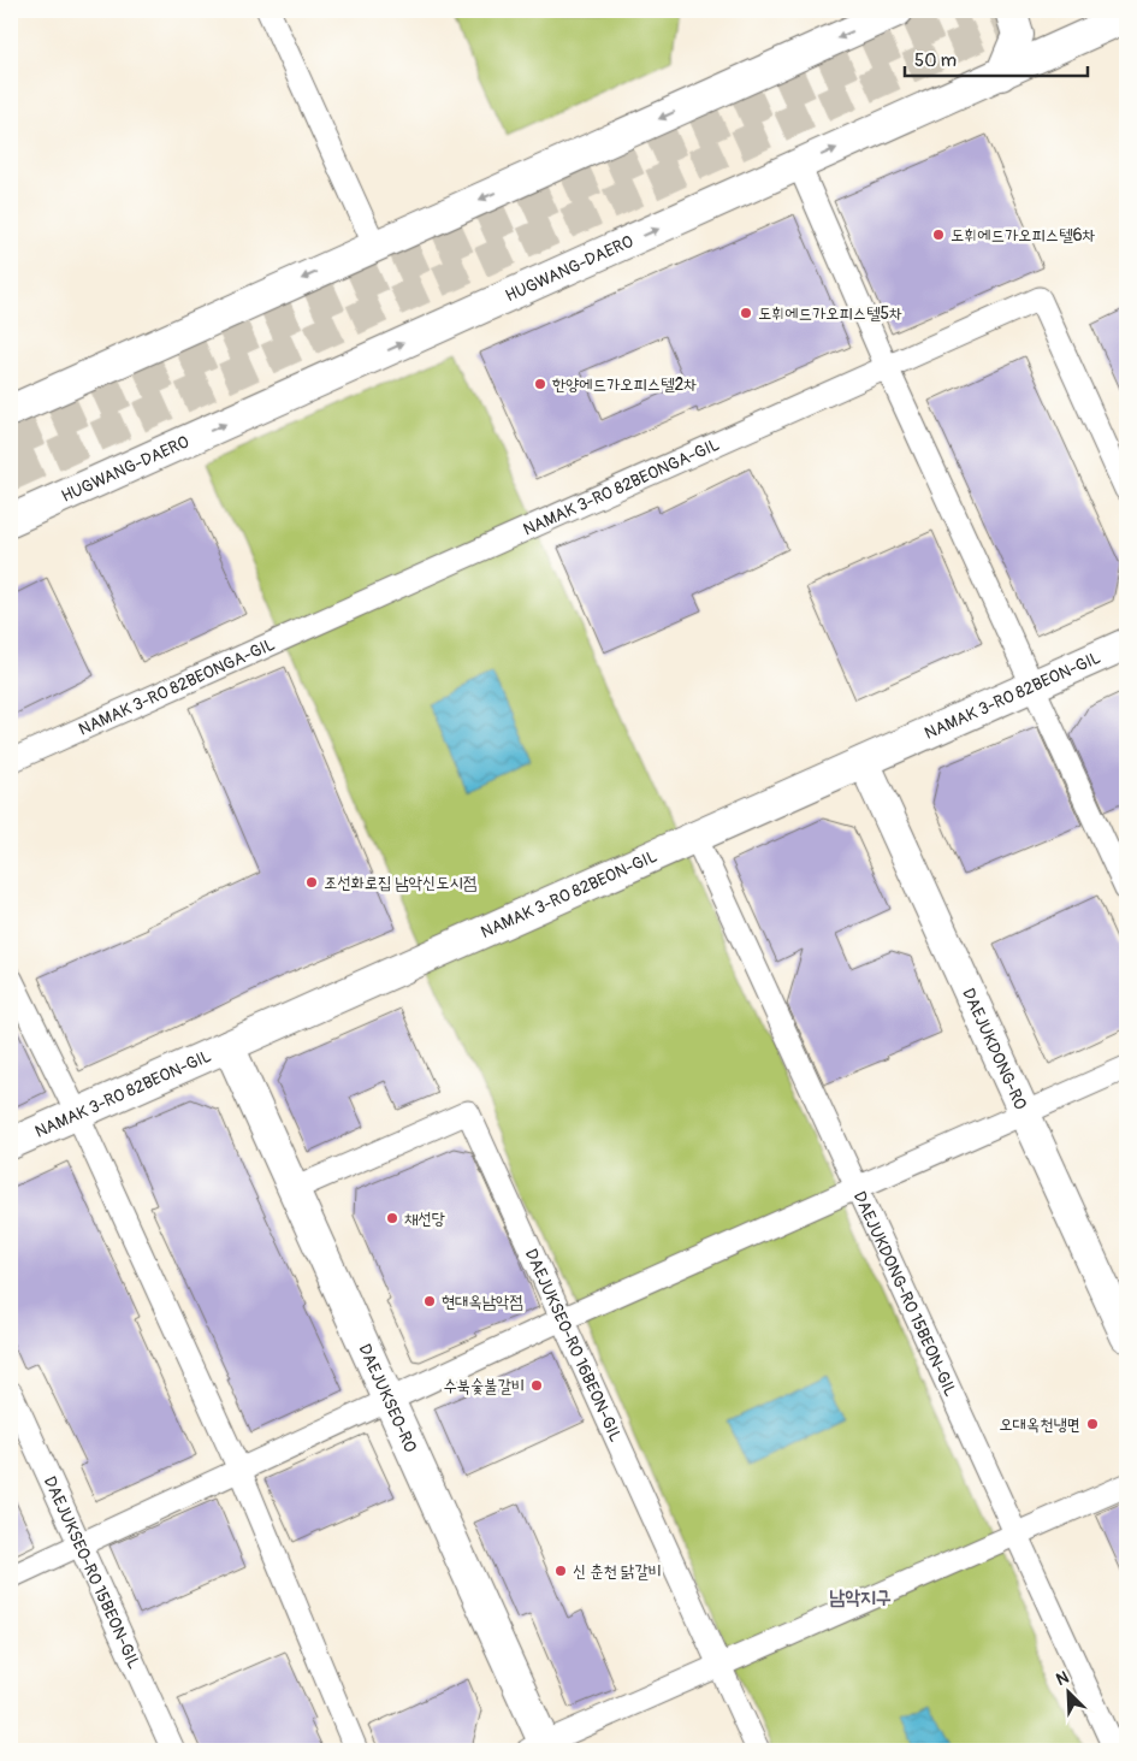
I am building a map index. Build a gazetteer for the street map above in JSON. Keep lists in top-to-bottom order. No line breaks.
{"streets":{"street":["HUGWANG-DAERO","NAMAK 3-RO 82BEONGA-GIL","NAMAK 3-RO 82BEON-GIL","DAEJUKDONG-RO","DAEJUKDONG-RO 15BEON-GIL","DAEJUKSEO-RO 16BEON-GIL","DAEJUKSEO-RO","DAEJUKSEO-RO 15BEON-GIL"]},"crossings":[["NAMAK 3-RO 82BEON-GIL","DAEJUKDONG-RO"],["NAMAK 3-RO 82BEON-GIL","DAEJUKDONG-RO 15BEON-GIL"],["NAMAK 3-RO 82BEON-GIL","DAEJUKSEO-RO"],["DAEJUKSEO-RO 16BEON-GIL","DAEJUKSEO-RO"]],"districts":["남악지구"],"places":["도휘에드가오피스텔6차","도휘에드가오피스텔5차","한양에드가오피스텔2차","조선화로집 남악신도시점","채선당","현대옥남악점","수북숯불갈비","오대옥천냉면","신 춘천 닭갈비"],"scale_bar":"50 m","north":"top left"}
